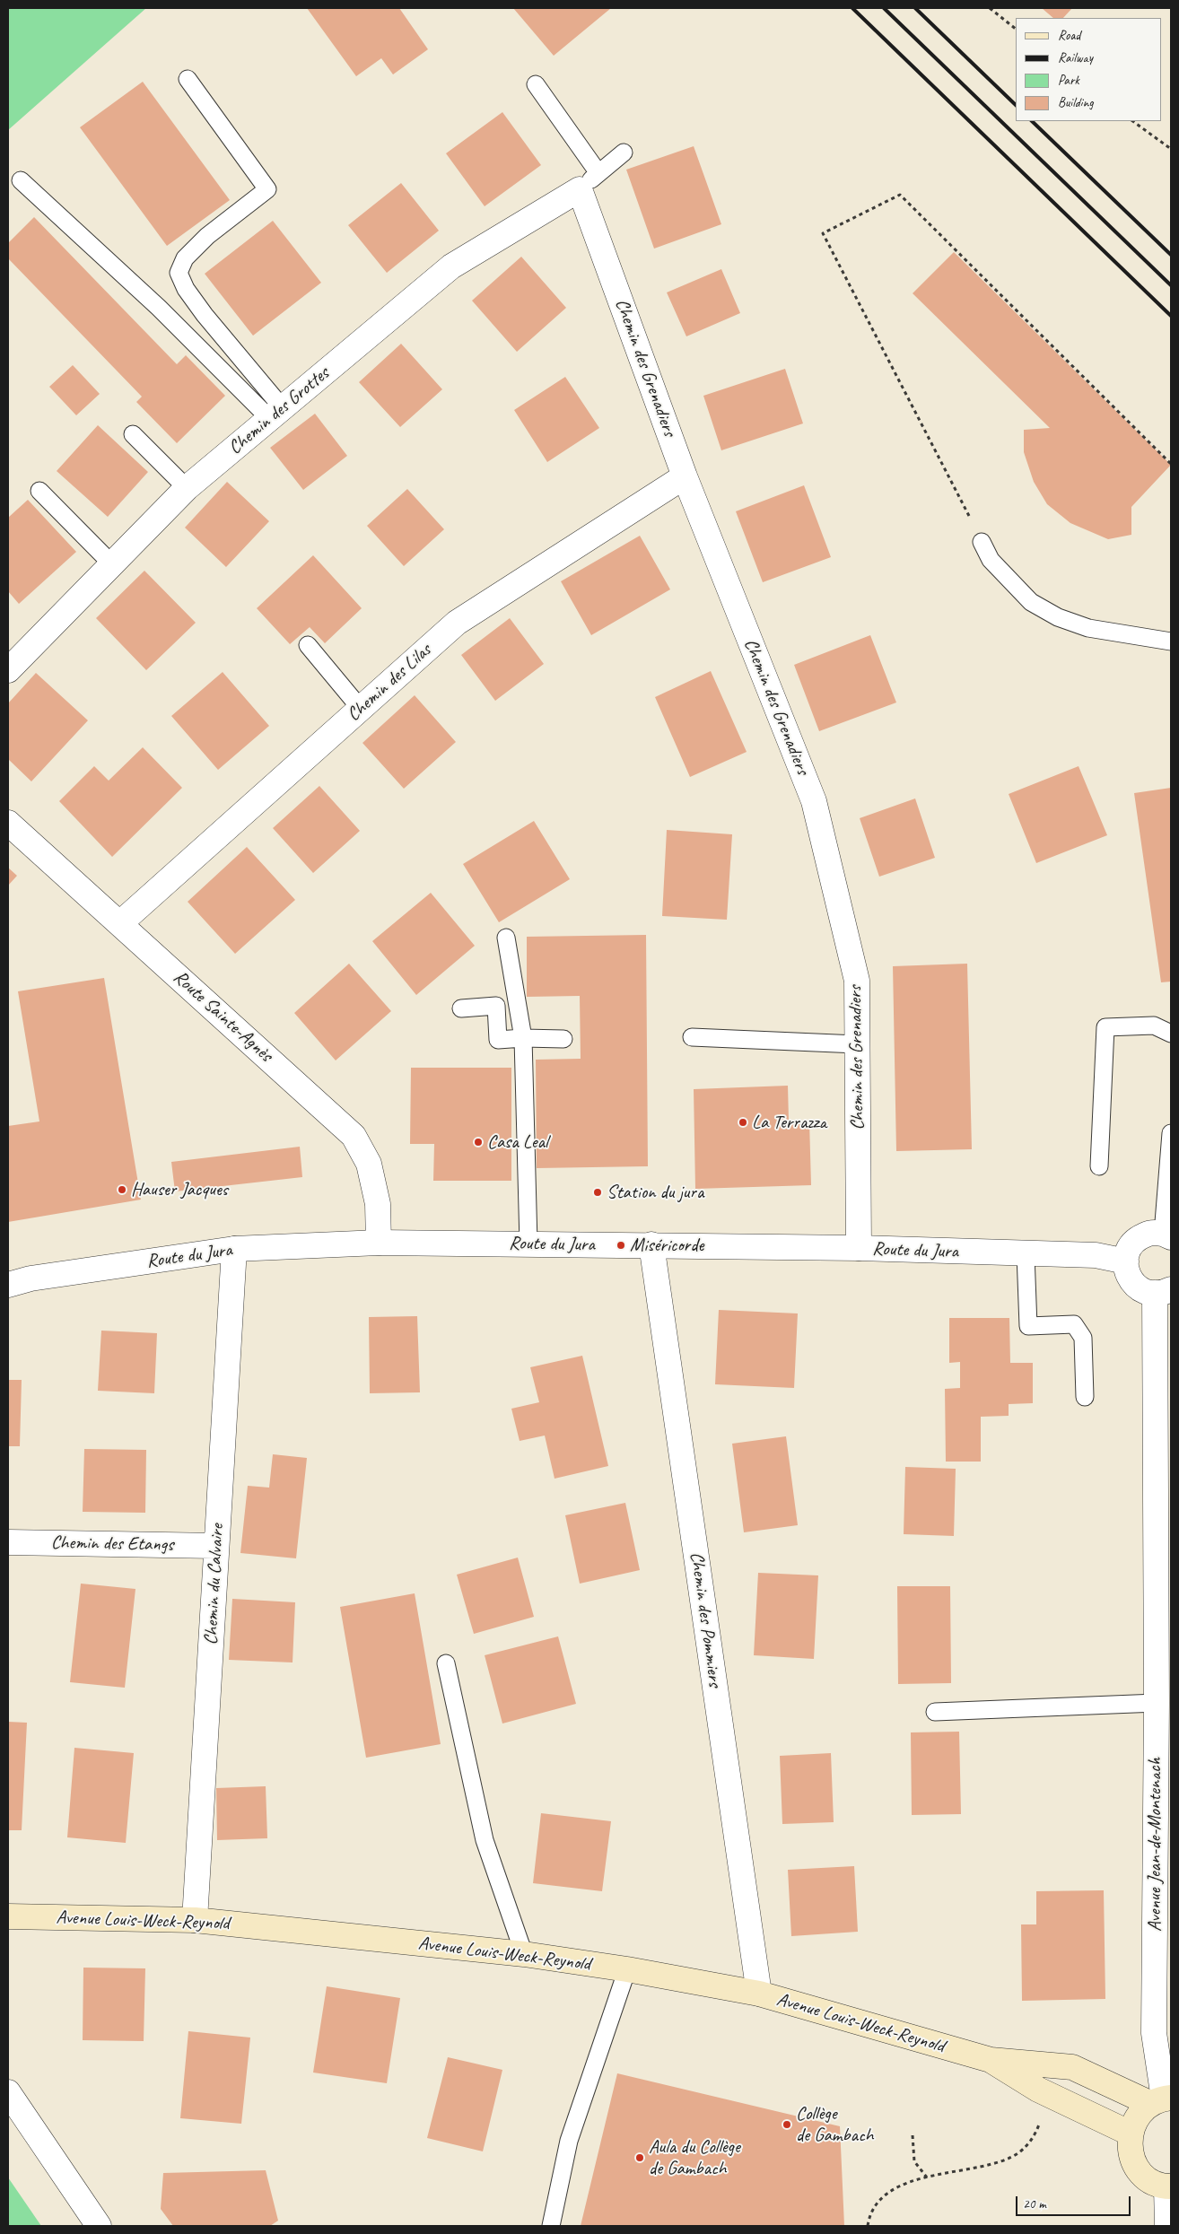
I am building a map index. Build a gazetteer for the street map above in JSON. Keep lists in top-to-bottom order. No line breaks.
{"streets":{"main road":["Avenue Louis-Weck-Reynold"],"street":["Chemin des Grenadiers","Chemin des Grottes","Chemin des Lilas","Route Sainte-Agnès","Route du Jura","Chemin des Etangs","Chemin du Calvaire","Chemin des Pommiers","Avenue Jean-de-Montenach"]},"crossings":[["Chemin des Grenadiers","Chemin des Grottes"],["Chemin des Grenadiers","Chemin des Lilas"],["Chemin des Grenadiers","Route du Jura"],["Chemin des Lilas","Route Sainte-Agnès"],["Route Sainte-Agnès","Route du Jura"],["Route du Jura","Chemin du Calvaire"],["Route du Jura","Chemin des Pommiers"],["Chemin des Etangs","Chemin du Calvaire"],["Chemin du Calvaire","Avenue Louis-Weck-Reynold"],["Chemin des Pommiers","Avenue Louis-Weck-Reynold"],["Avenue Jean-de-Montenach","Avenue Louis-Weck-Reynold"]],"places":["La Terrazza","Casa Leal","Hauser Jacques","Station du jura","Miséricorde","Collège de Gambach","Aula du Collège de Gambach"],"legend":["Road","Railway","Park","Building"],"scale_bar":"20 m"}
